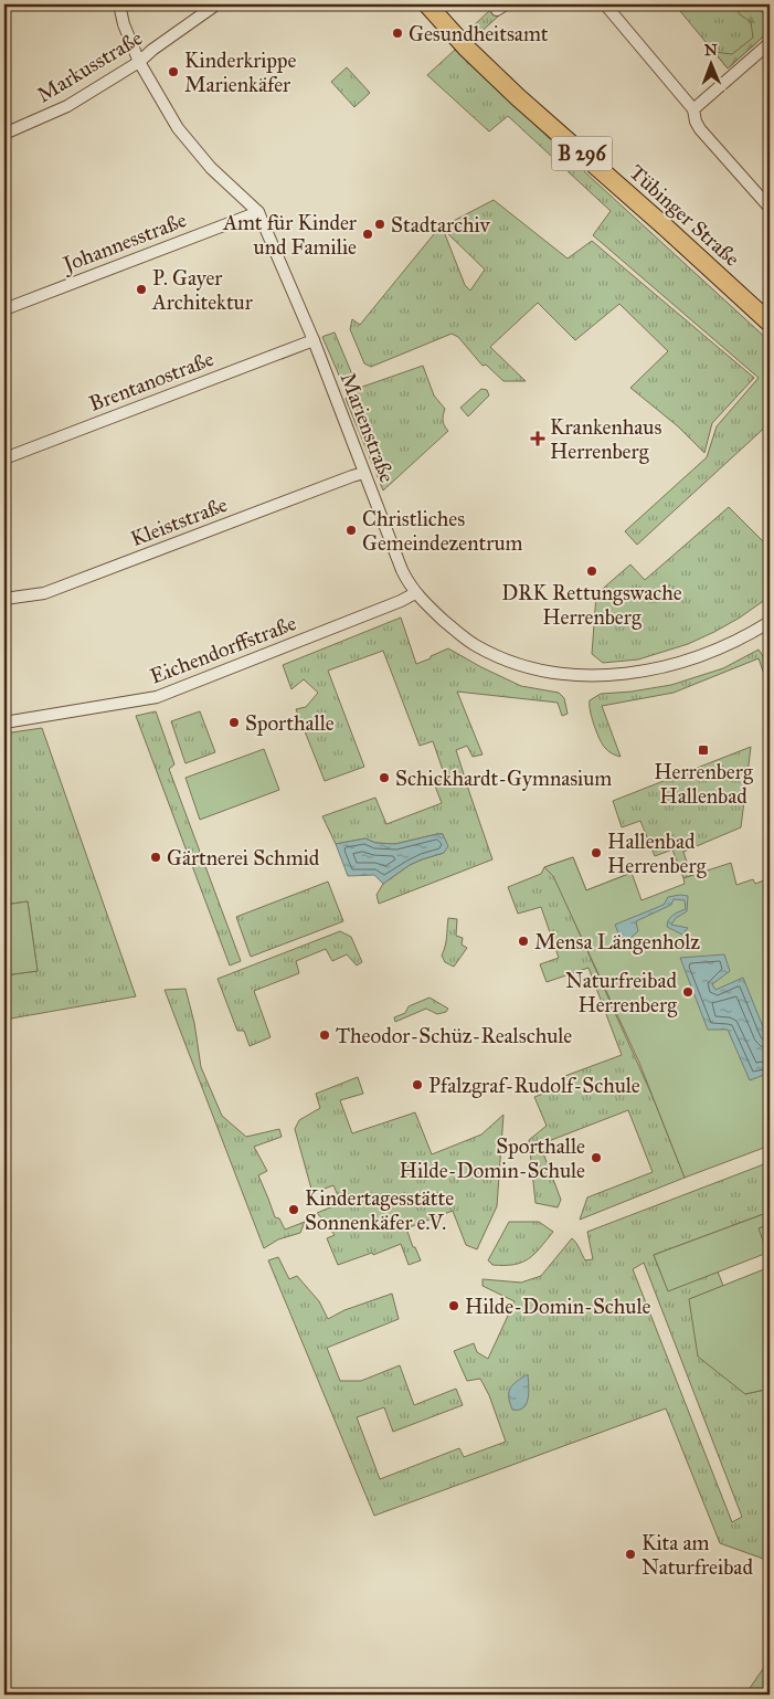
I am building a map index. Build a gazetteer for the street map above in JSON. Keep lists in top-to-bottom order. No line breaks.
{"streets":{"main road":["B 296","Tübinger Straße"],"street":["Markusstraße","Johannesstraße","Brentanostraße","Marienstraße","Kleiststraße","Eichendorffstraße"]},"crossings":[["Markusstraße","Marienstraße"],["Johannesstraße","Marienstraße"],["Brentanostraße","Marienstraße"],["Marienstraße","Kleiststraße"],["Marienstraße","Eichendorffstraße"]],"places":{"other":["Gesundheitsamt","Kinderkrippe Marienkäfer","Stadtarchiv","Amt für Kinder und Familie","P. Gayer Architektur","Christliches Gemeindezentrum","DRK Rettungswache Herrenberg","Sporthalle","Schickhardt-Gymnasium","Hallenbad Herrenberg","Gärtnerei Schmid","Mensa Längenholz","Naturfreibad Herrenberg","Theodor-Schüz-Realschule","Pfalzgraf-Rudolf-Schule","Sporthalle Hilde-Domin-Schule","Kindertagesstätte Sonnenkäfer e.V.","Hilde-Domin-Schule","Kita am Naturfreibad"],"health":["Krankenhaus Herrenberg"],"transit":["Herrenberg Hallenbad"]},"north":"top"}
